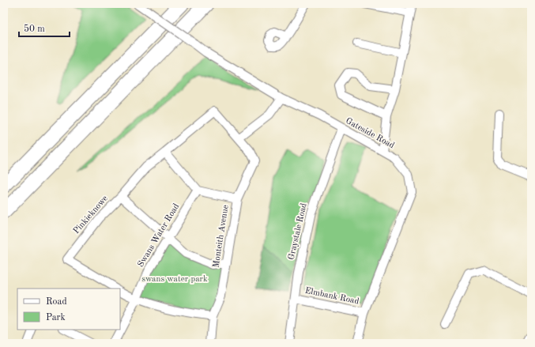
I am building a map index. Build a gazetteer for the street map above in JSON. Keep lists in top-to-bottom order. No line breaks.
{"streets":{"street":["Gateside Road","Pinkieknowe","Graystale Road","Swans Water Road","Monteith Avenue","Elmbank Road"]},"crossings":[["Gateside Road","Graystale Road"],["Gateside Road","Elmbank Road"],["Pinkieknowe","Swans Water Road"],["Pinkieknowe","Monteith Avenue"],["Graystale Road","Elmbank Road"]],"parks":["swans water park"],"legend":["Road","Park"],"scale_bar":"50 m"}
